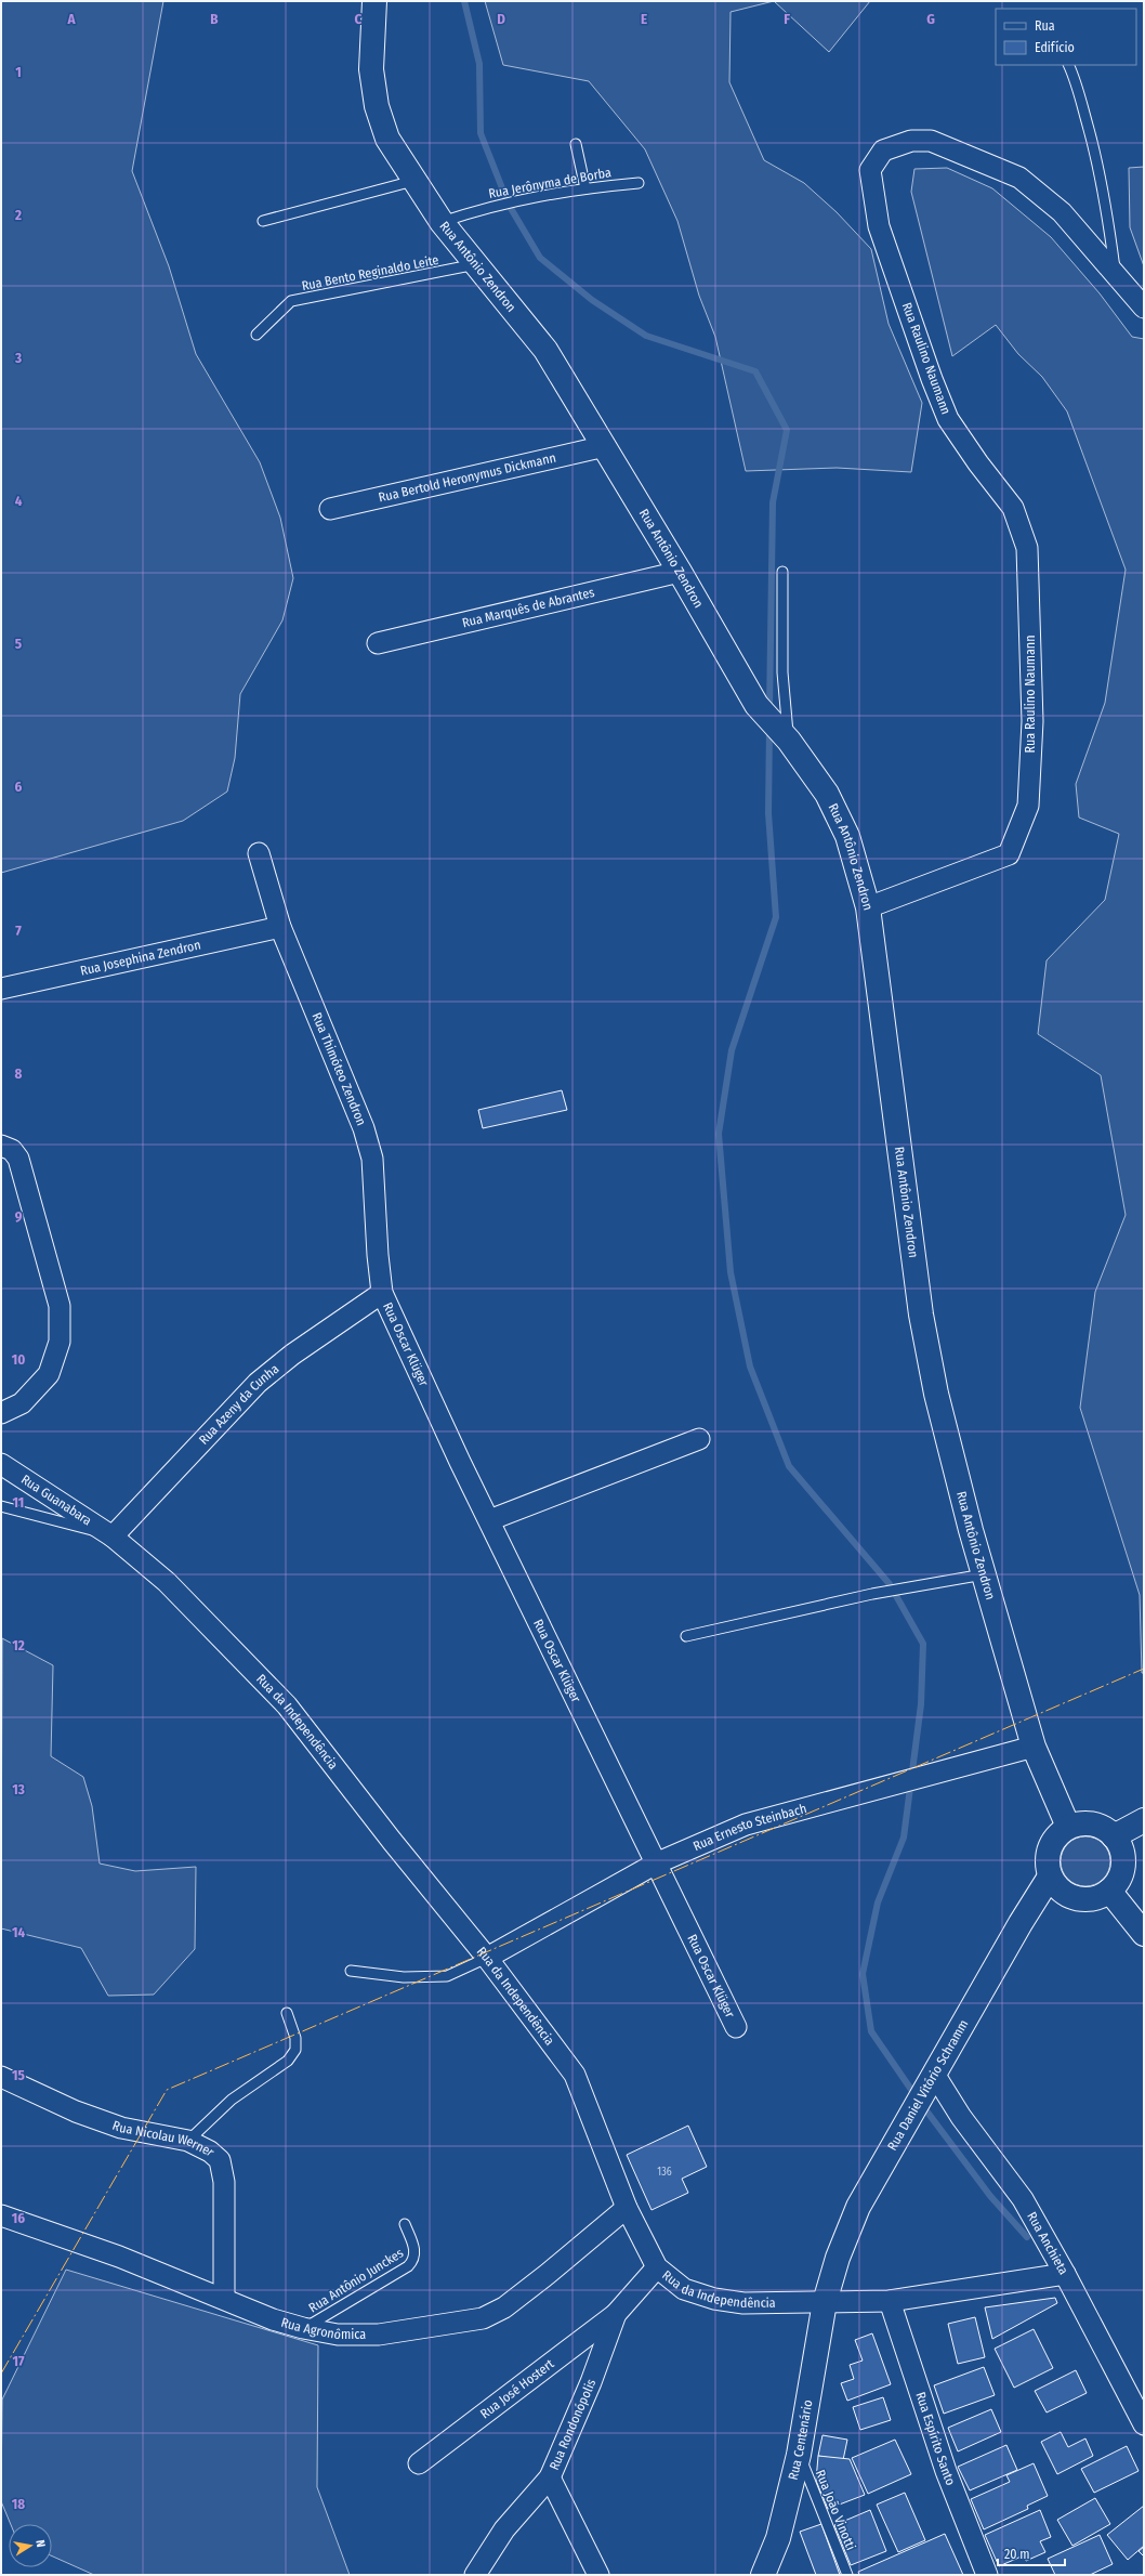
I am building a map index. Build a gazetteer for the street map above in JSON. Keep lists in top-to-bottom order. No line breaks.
{"streets":{"street":["Rua Antônio Zendron","Rua Raulino Naumann","Rua Bertold Heronymus Dickmann","Rua Marquês de Abrantes","Rua Josephina Zendron","Rua Thimóteo Zendron","Rua Oscar Klüger","Rua Azeny da Cunha","Rua Guanabara","Rua da Independência","Rua Ernesto Steinbach","Rua Daniel Vitório Schramm","Rua Nicolau Werner","Rua Anchieta","Rua Agronômica","Rua José Hostert","Rua Rondonópolis","Rua Espírito Santo","Rua Centenário"],"lane":["Rua Jerônyma de Borba","Rua Bento Reginaldo Leite","Rua Antônio Junckes","Rua João Vinotti"]},"crossings":[["Rua Jerônyma de Borba","Rua Antônio Zendron"],["Rua Antônio Zendron","Rua Bento Reginaldo Leite"],["Rua Antônio Zendron","Rua Raulino Naumann"],["Rua Antônio Zendron","Rua Bertold Heronymus Dickmann"],["Rua Antônio Zendron","Rua Marquês de Abrantes"],["Rua Antônio Zendron","Rua Ernesto Steinbach"],["Rua Antônio Zendron","Rua Daniel Vitório Schramm"],["Rua Josephina Zendron","Rua Thimóteo Zendron"],["Rua Thimóteo Zendron","Rua Oscar Klüger"],["Rua Thimóteo Zendron","Rua Azeny da Cunha"],["Rua Oscar Klüger","Rua Azeny da Cunha"],["Rua Oscar Klüger","Rua Ernesto Steinbach"],["Rua Azeny da Cunha","Rua Guanabara"],["Rua Azeny da Cunha","Rua da Independência"],["Rua Guanabara","Rua da Independência"],["Rua da Independência","Rua Ernesto Steinbach"],["Rua da Independência","Rua Daniel Vitório Schramm"],["Rua da Independência","Rua Anchieta"],["Rua da Independência","Rua Agronômica"],["Rua da Independência","Rua Rondonópolis"],["Rua da Independência","Rua Espírito Santo"],["Rua da Independência","Rua Centenário"],["Rua Daniel Vitório Schramm","Rua Anchieta"],["Rua Daniel Vitório Schramm","Rua Centenário"],["Rua Nicolau Werner","Rua Agronômica"],["Rua Antônio Junckes","Rua Agronômica"],["Rua José Hostert","Rua Rondonópolis"],["Rua Centenário","Rua João Vinotti"]],"house_numbers":["136"],"legend":["Rua","Edifício"],"scale_bar":"20 m","north":"right","grid":{"columns":["A","B","C","D","E","F","G"],"rows":["1","2","3","4","5","6","7","8","9","10","11","12","13","14","15","16","17","18"]}}
